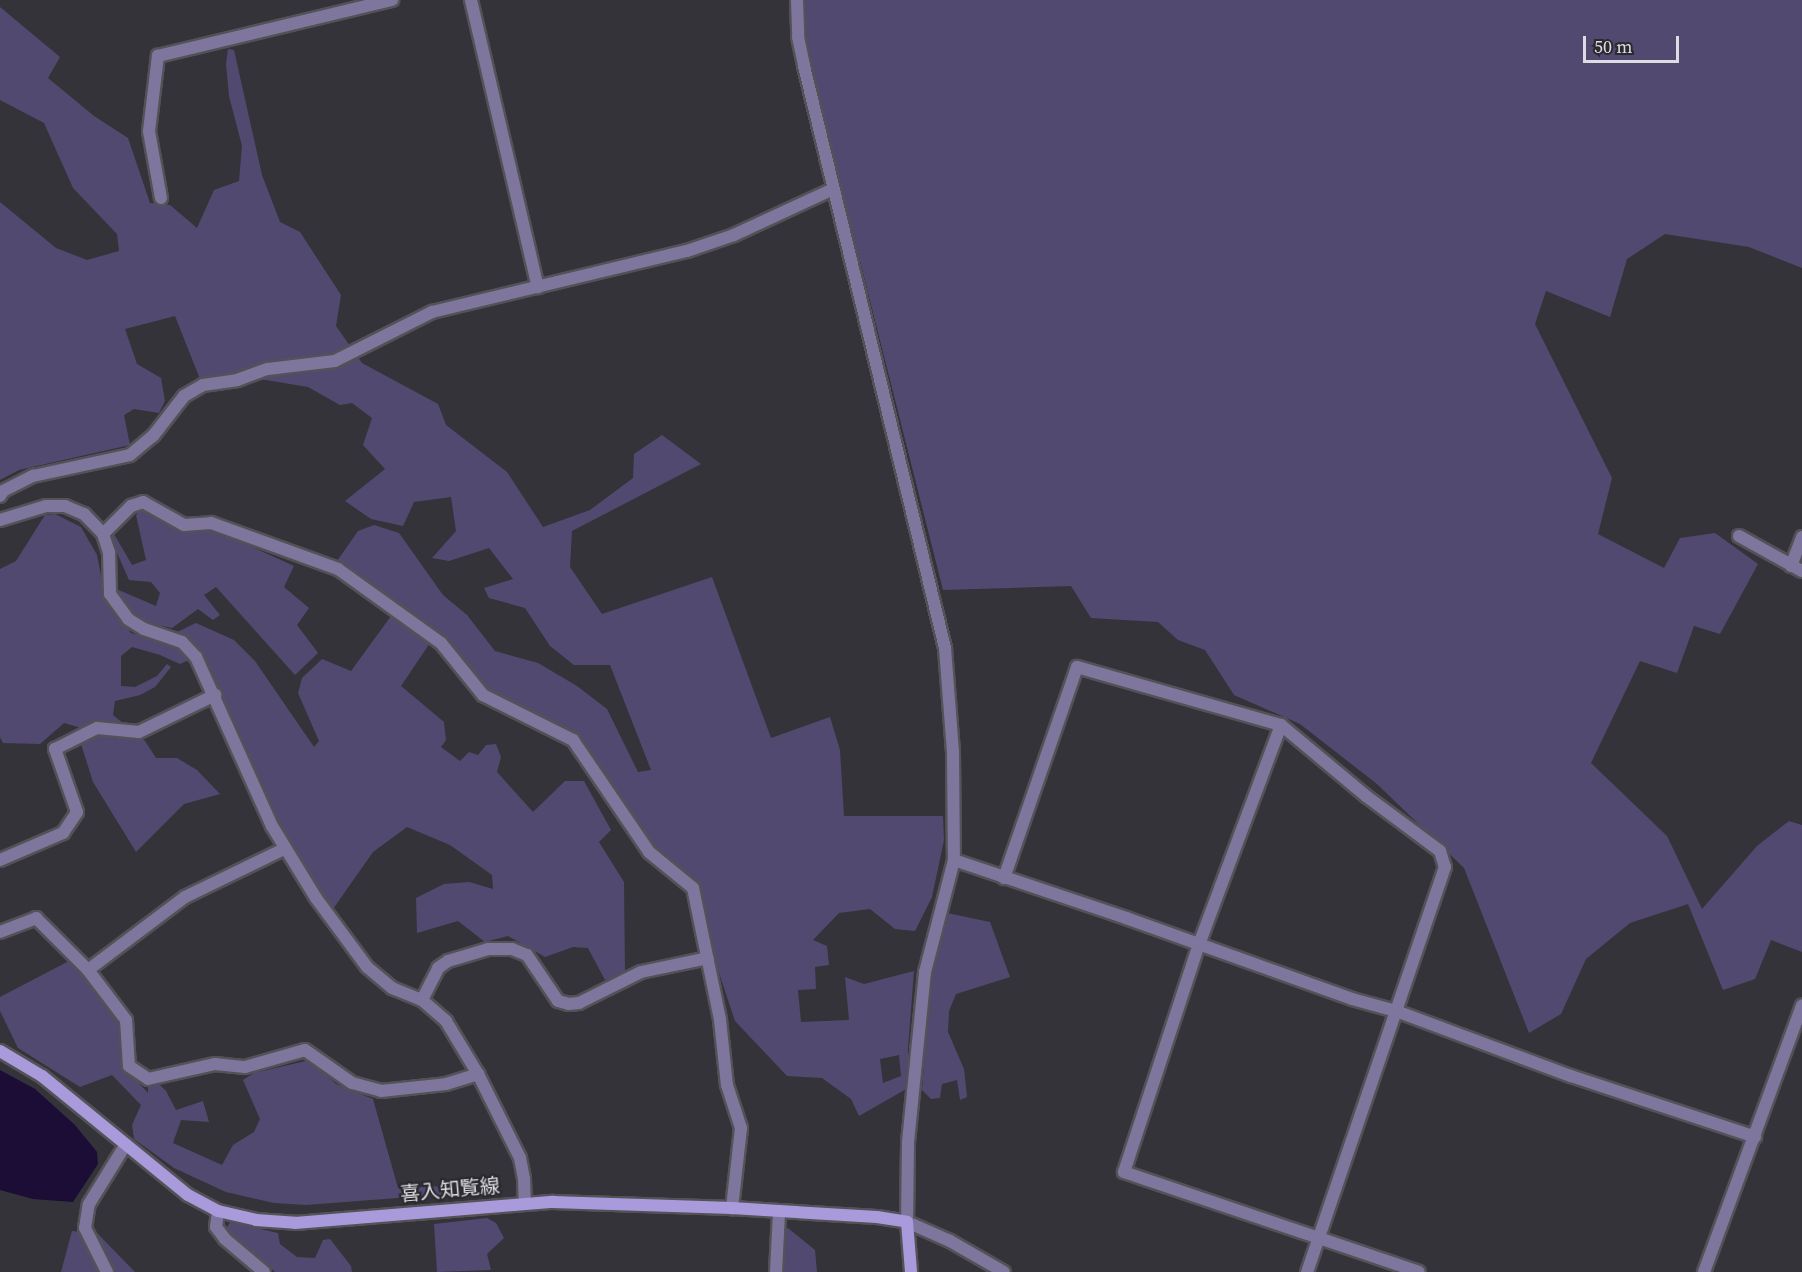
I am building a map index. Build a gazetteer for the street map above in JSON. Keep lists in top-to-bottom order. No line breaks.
{"streets":{"main road":["喜入知覧線"]},"scale_bar":"50 m"}
